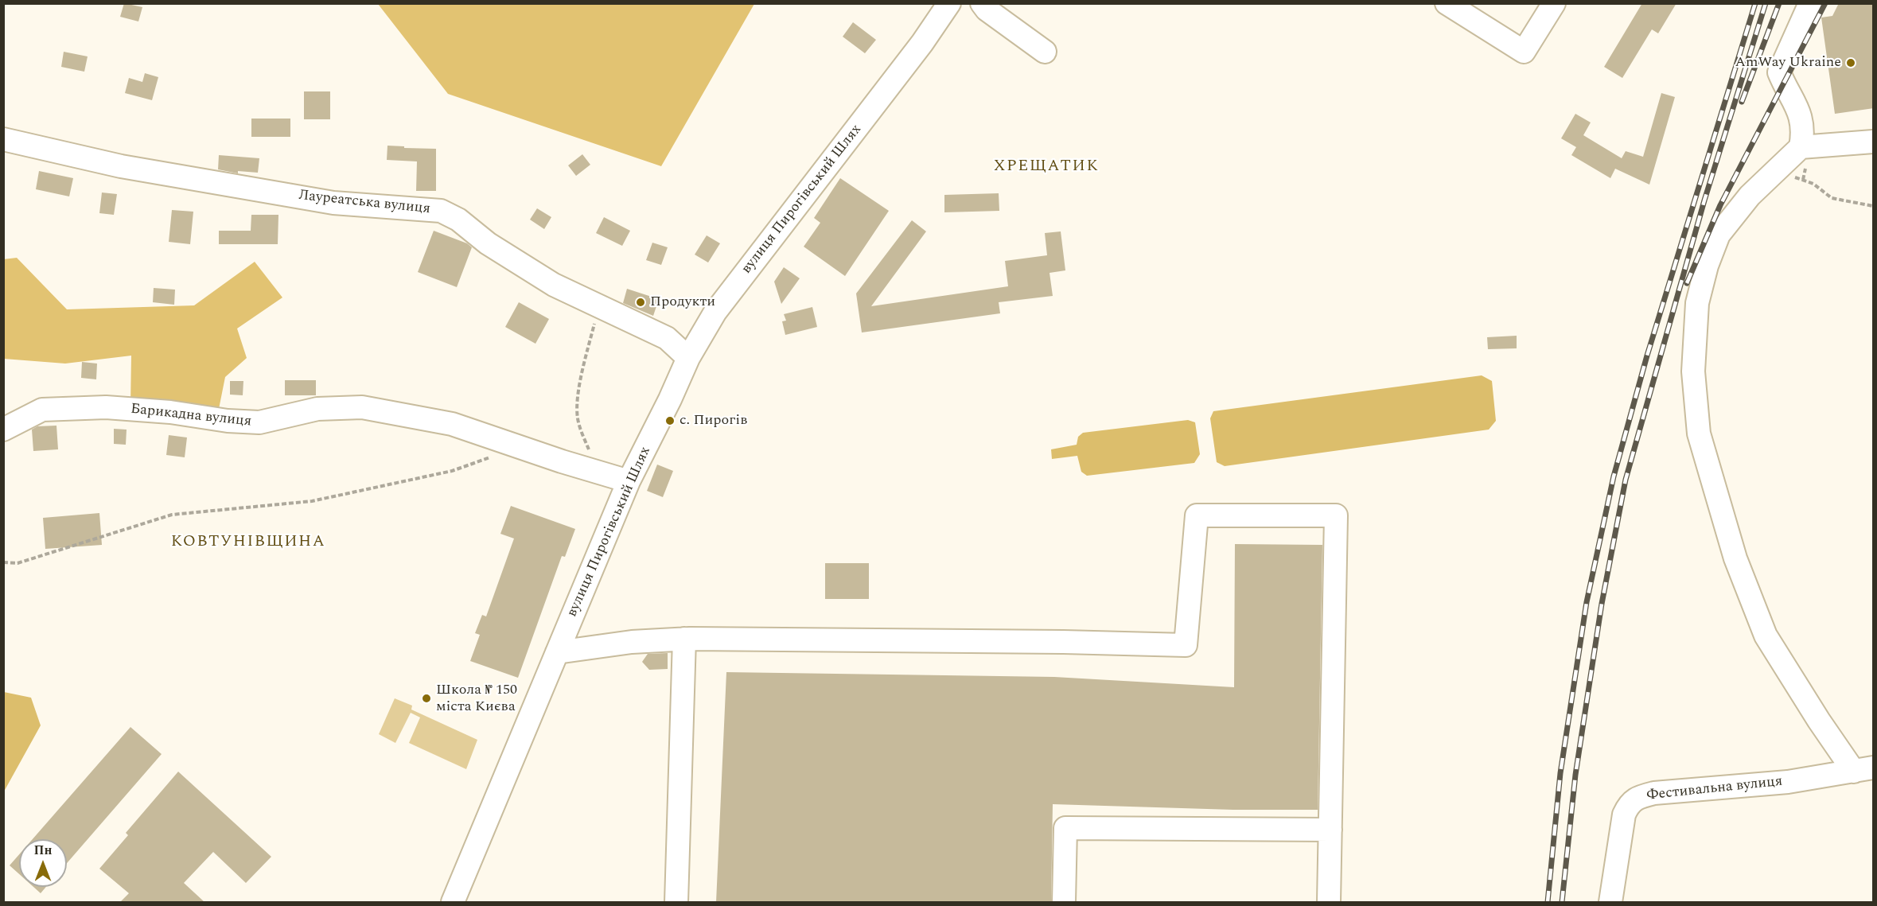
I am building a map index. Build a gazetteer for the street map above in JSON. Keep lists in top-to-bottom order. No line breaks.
{"streets":{"street":["вулиця Пирогівський Шлях","Лауреатська вулиця","Барикадна вулиця","Фестивальна вулиця"]},"crossings":[["вулиця Пирогівський Шлях","Лауреатська вулиця"],["вулиця Пирогівський Шлях","Барикадна вулиця"]],"districts":["ХРЕЩАТИК","КОВТУНІВЩИНА"],"places":["AmWay Ukraine","Продукти","с. Пирогів","Школа № 150 міста Києва"],"north":"top"}
